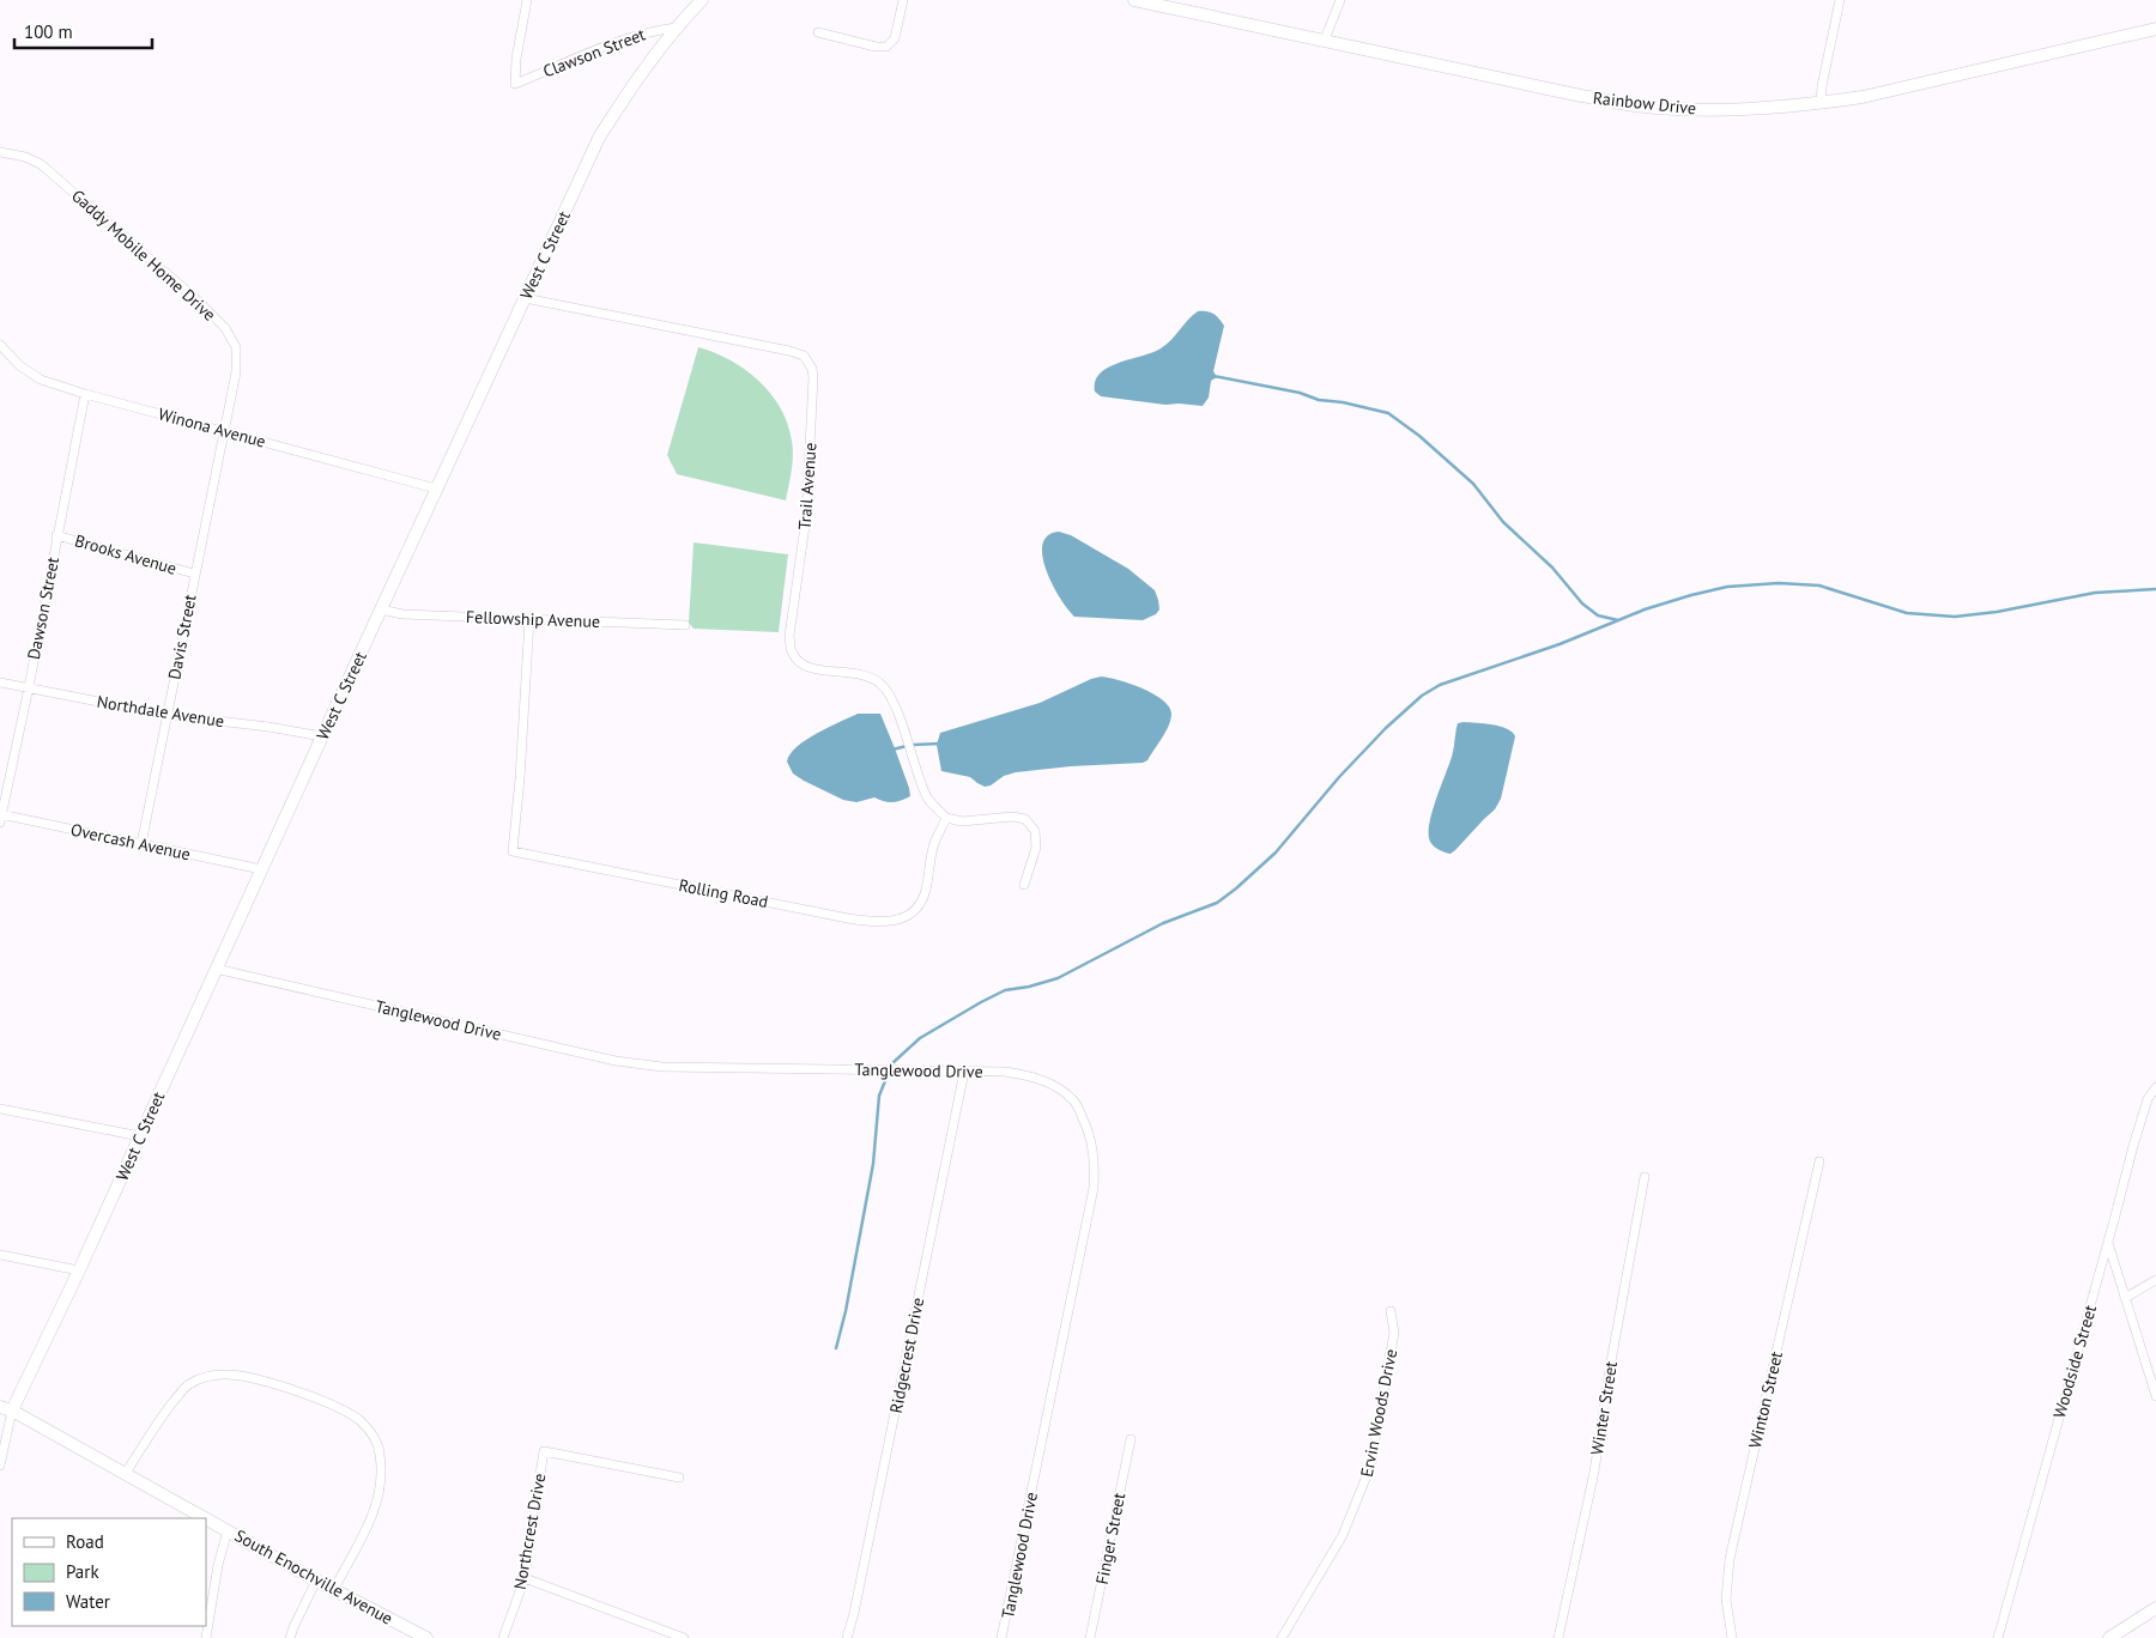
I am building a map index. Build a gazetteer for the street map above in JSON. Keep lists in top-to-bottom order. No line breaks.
{"streets":{"main road":["Rainbow Drive","West C Street","South Enochville Avenue"],"street":["Clawson Street","Gaddy Mobile Home Drive","Winona Avenue","Trail Avenue","Brooks Avenue","Dawson Street","Fellowship Avenue","Davis Street","Northdale Avenue","Overcash Avenue","Rolling Road","Tanglewood Drive","Ridgecrest Drive","Woodside Street","Winton Street","Winter Street","Ervin Woods Drive","Northcrest Drive","Finger Street"]},"crossings":[["Clawson Street","West C Street"],["Gaddy Mobile Home Drive","Winona Avenue"],["Gaddy Mobile Home Drive","Davis Street"],["West C Street","Winona Avenue"],["West C Street","Trail Avenue"],["West C Street","Fellowship Avenue"],["West C Street","Northdale Avenue"],["West C Street","Overcash Avenue"],["West C Street","Tanglewood Drive"],["West C Street","South Enochville Avenue"],["Winona Avenue","Dawson Street"],["Winona Avenue","Davis Street"],["Trail Avenue","Rolling Road"],["Brooks Avenue","Dawson Street"],["Brooks Avenue","Davis Street"],["Dawson Street","Northdale Avenue"],["Dawson Street","Overcash Avenue"],["Fellowship Avenue","Rolling Road"],["Davis Street","Northdale Avenue"],["Davis Street","Overcash Avenue"],["Tanglewood Drive","Ridgecrest Drive"]],"legend":["Road","Park","Water"],"scale_bar":"100 m"}
